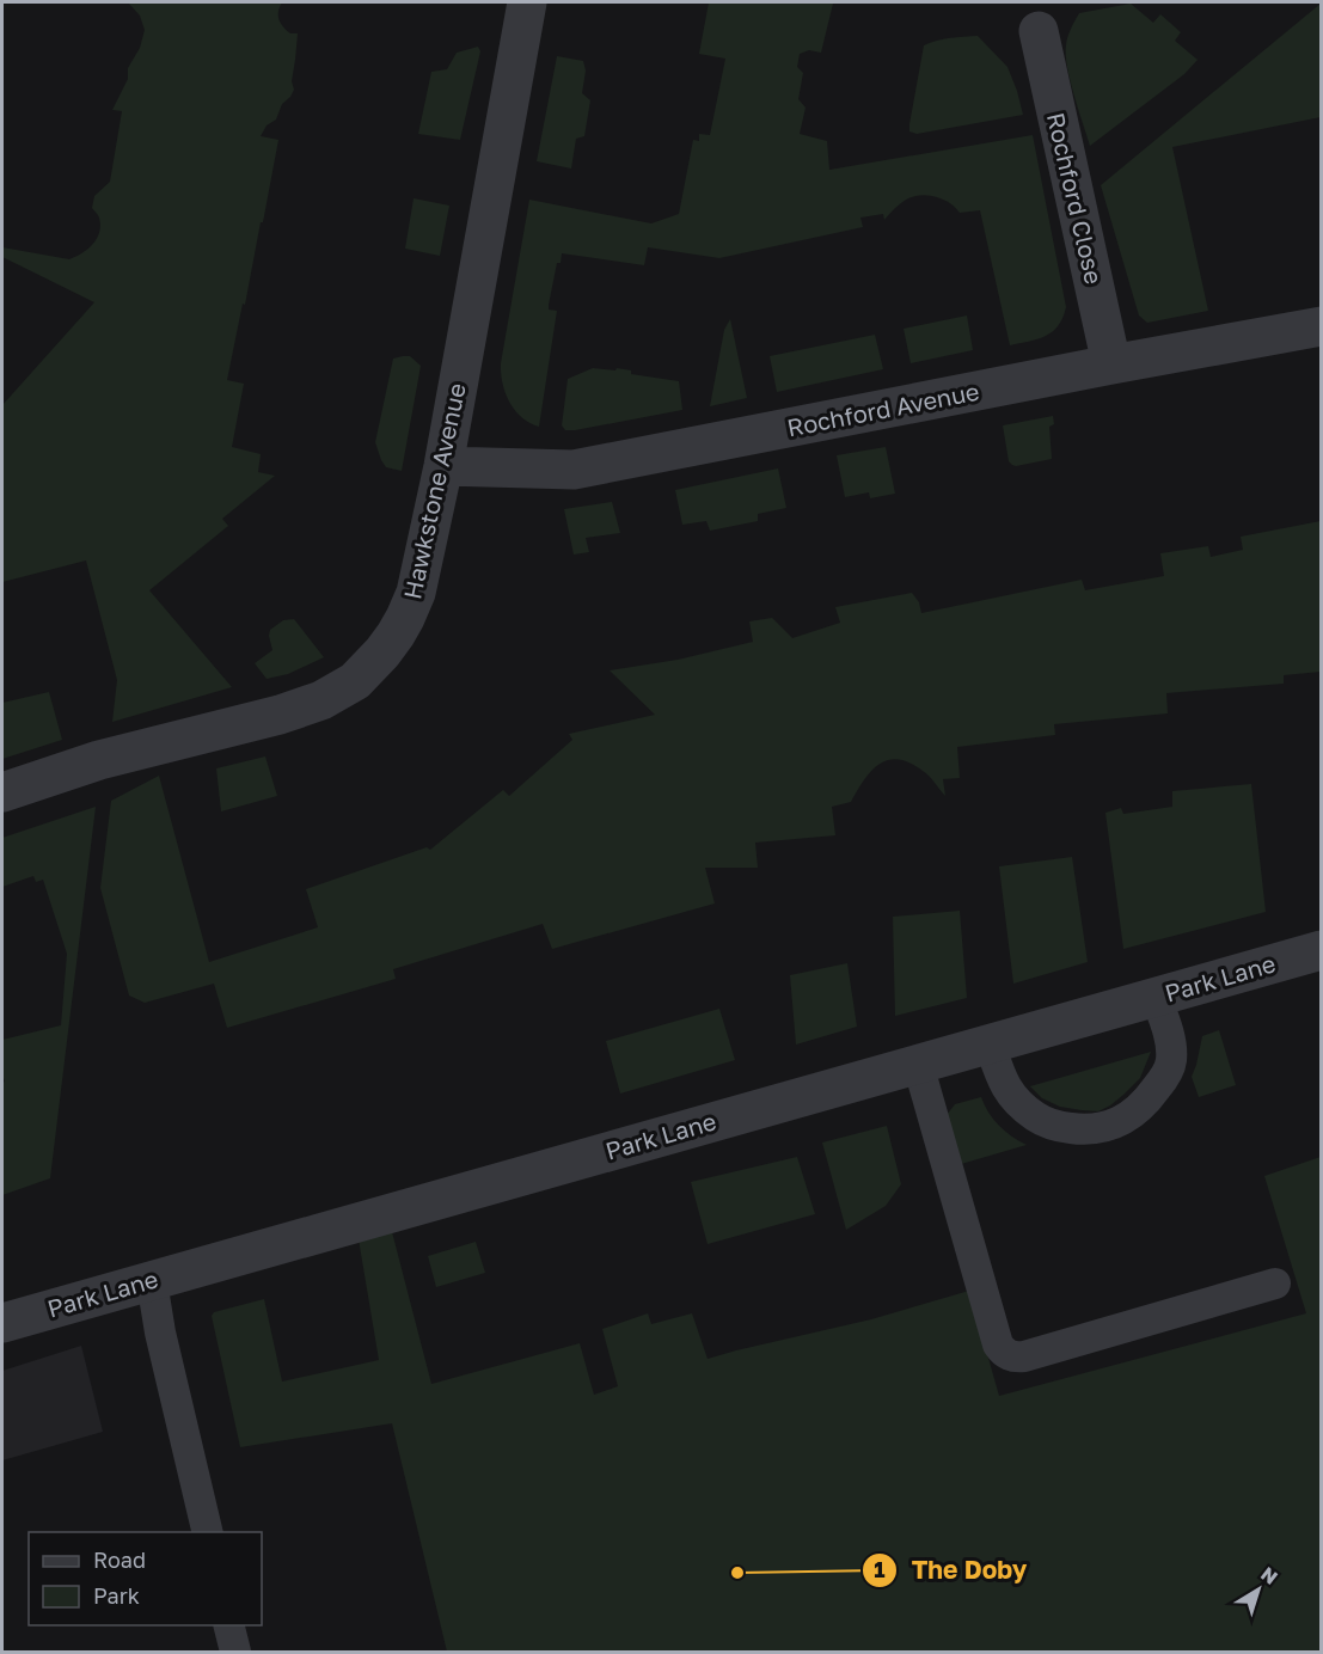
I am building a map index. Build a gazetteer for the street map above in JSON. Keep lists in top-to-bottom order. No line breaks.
{"streets":{"street":["Rochford Close","Rochford Avenue","Hawkstone Avenue","Park Lane"]},"crossings":[["Rochford Close","Rochford Avenue"],["Rochford Avenue","Hawkstone Avenue"]],"places":["The Doby"],"legend":["Road","Park"],"north":"top right"}
